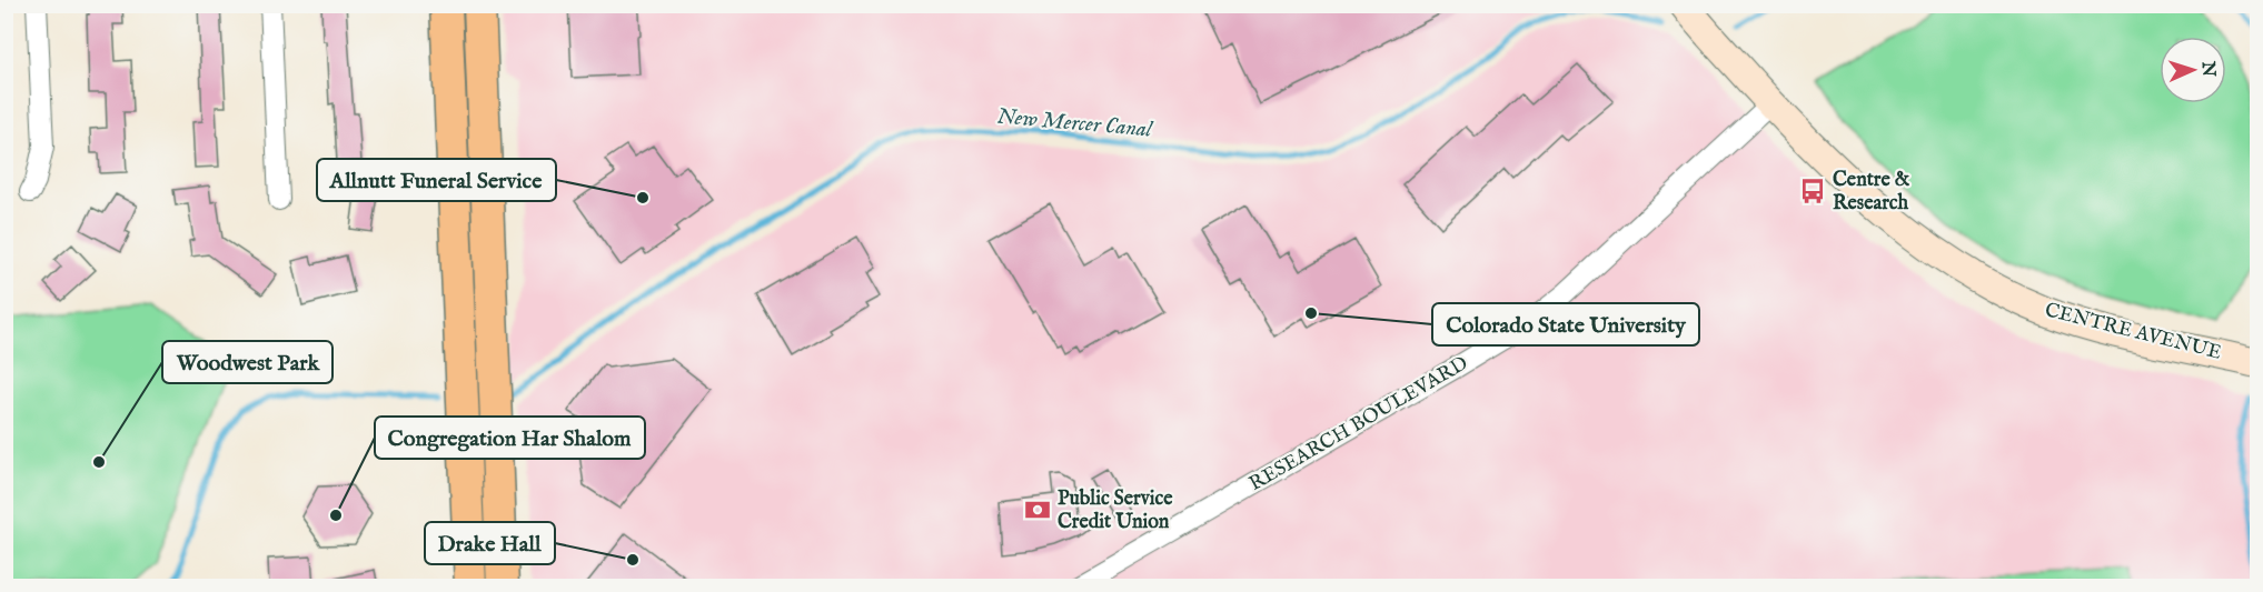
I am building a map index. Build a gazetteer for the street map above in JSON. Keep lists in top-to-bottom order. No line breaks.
{"streets":{"street":["CENTRE AVENUE","RESEARCH BOULEVARD"]},"crossings":[["CENTRE AVENUE","RESEARCH BOULEVARD"]],"water":["New Mercer Canal"],"places":{"bus stop":["Centre & Research"],"other":["Allnutt Funeral Service","Colorado State University","Woodwest Park","Congregation Har Shalom","Drake Hall"],"bank":["Public Service Credit Union"]},"north":"right"}
